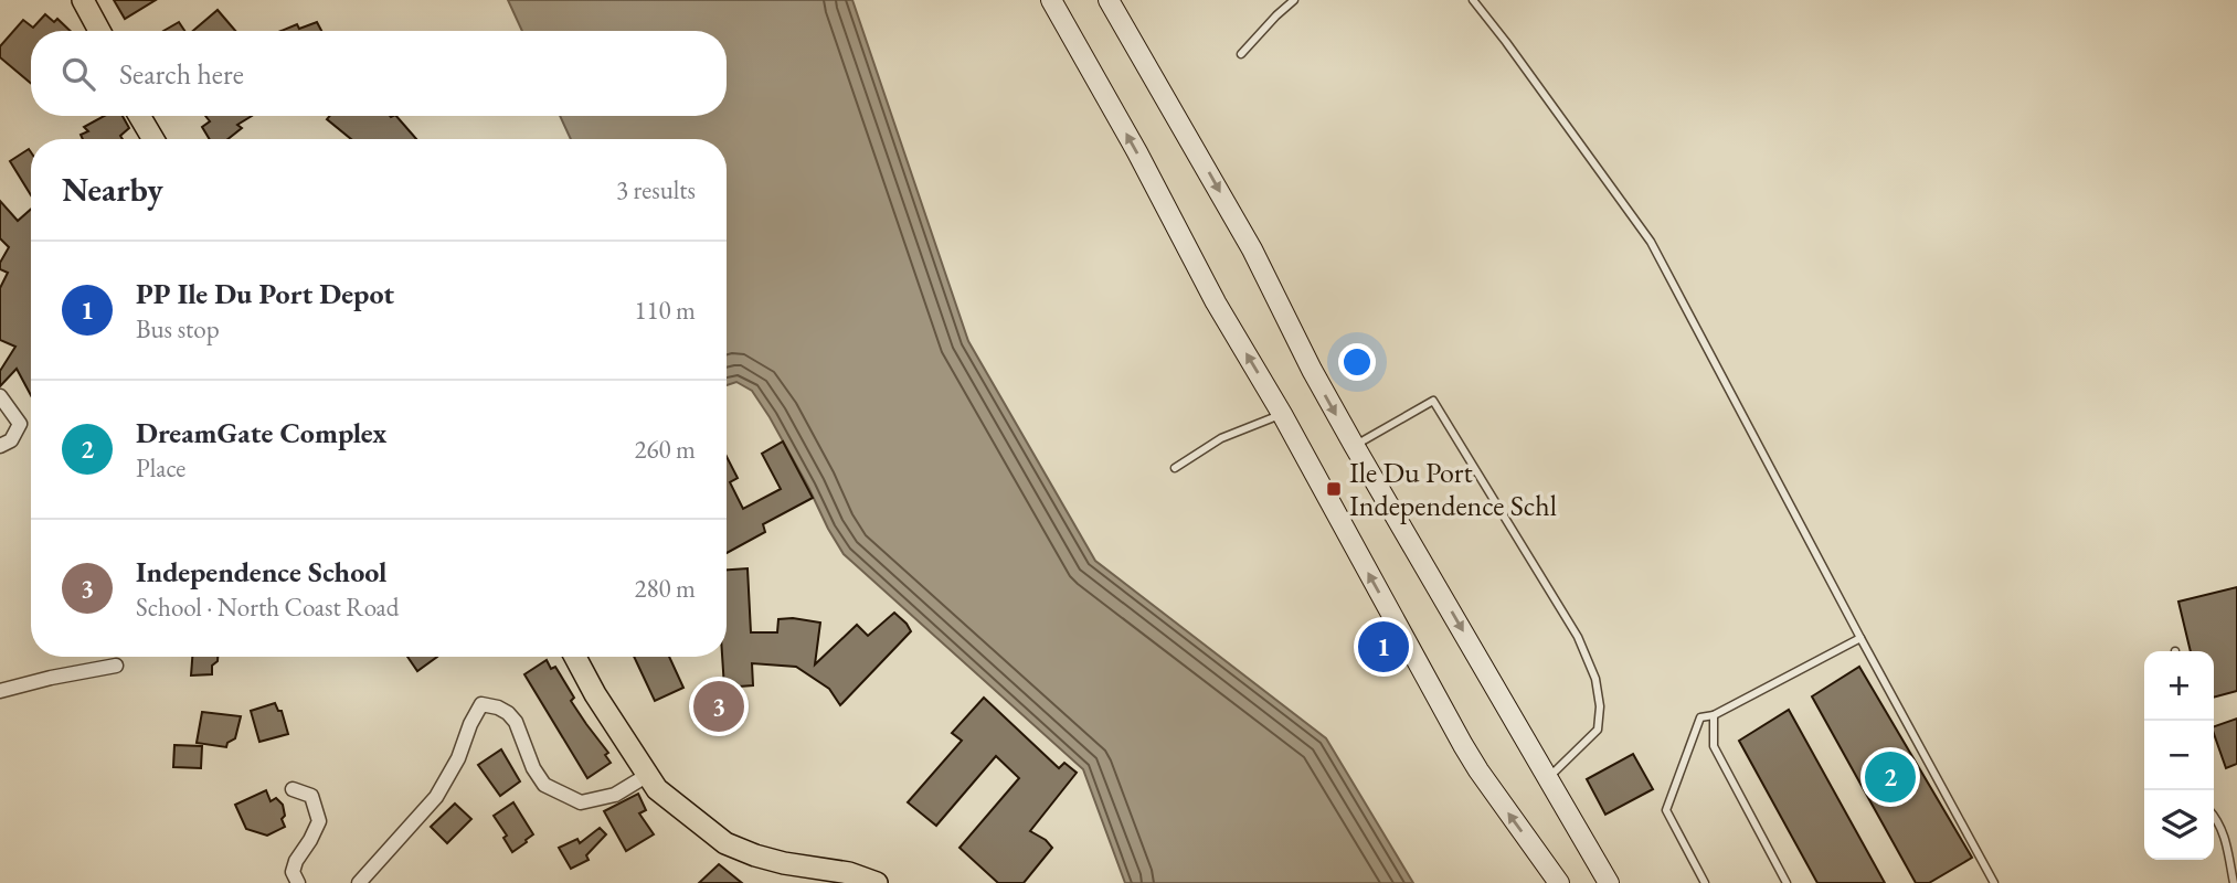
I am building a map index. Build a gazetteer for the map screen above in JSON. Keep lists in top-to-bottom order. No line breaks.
{"places":{"transit":["Ile Du Port Independence Schl"]},"page":{"search":"Search here","heading":["Nearby","3 results"],"list":[{"mark":"1","name":"PP Ile Du Port Depot","note":"Bus stop","value":"110 m"},{"mark":"2","name":"DreamGate Complex","note":"Place","value":"260 m"},{"mark":"3","name":"Independence School","note":"School · North Coast Road","value":"280 m"}],"pins":["1","3","2"],"map_buttons":["+","−"]}}
